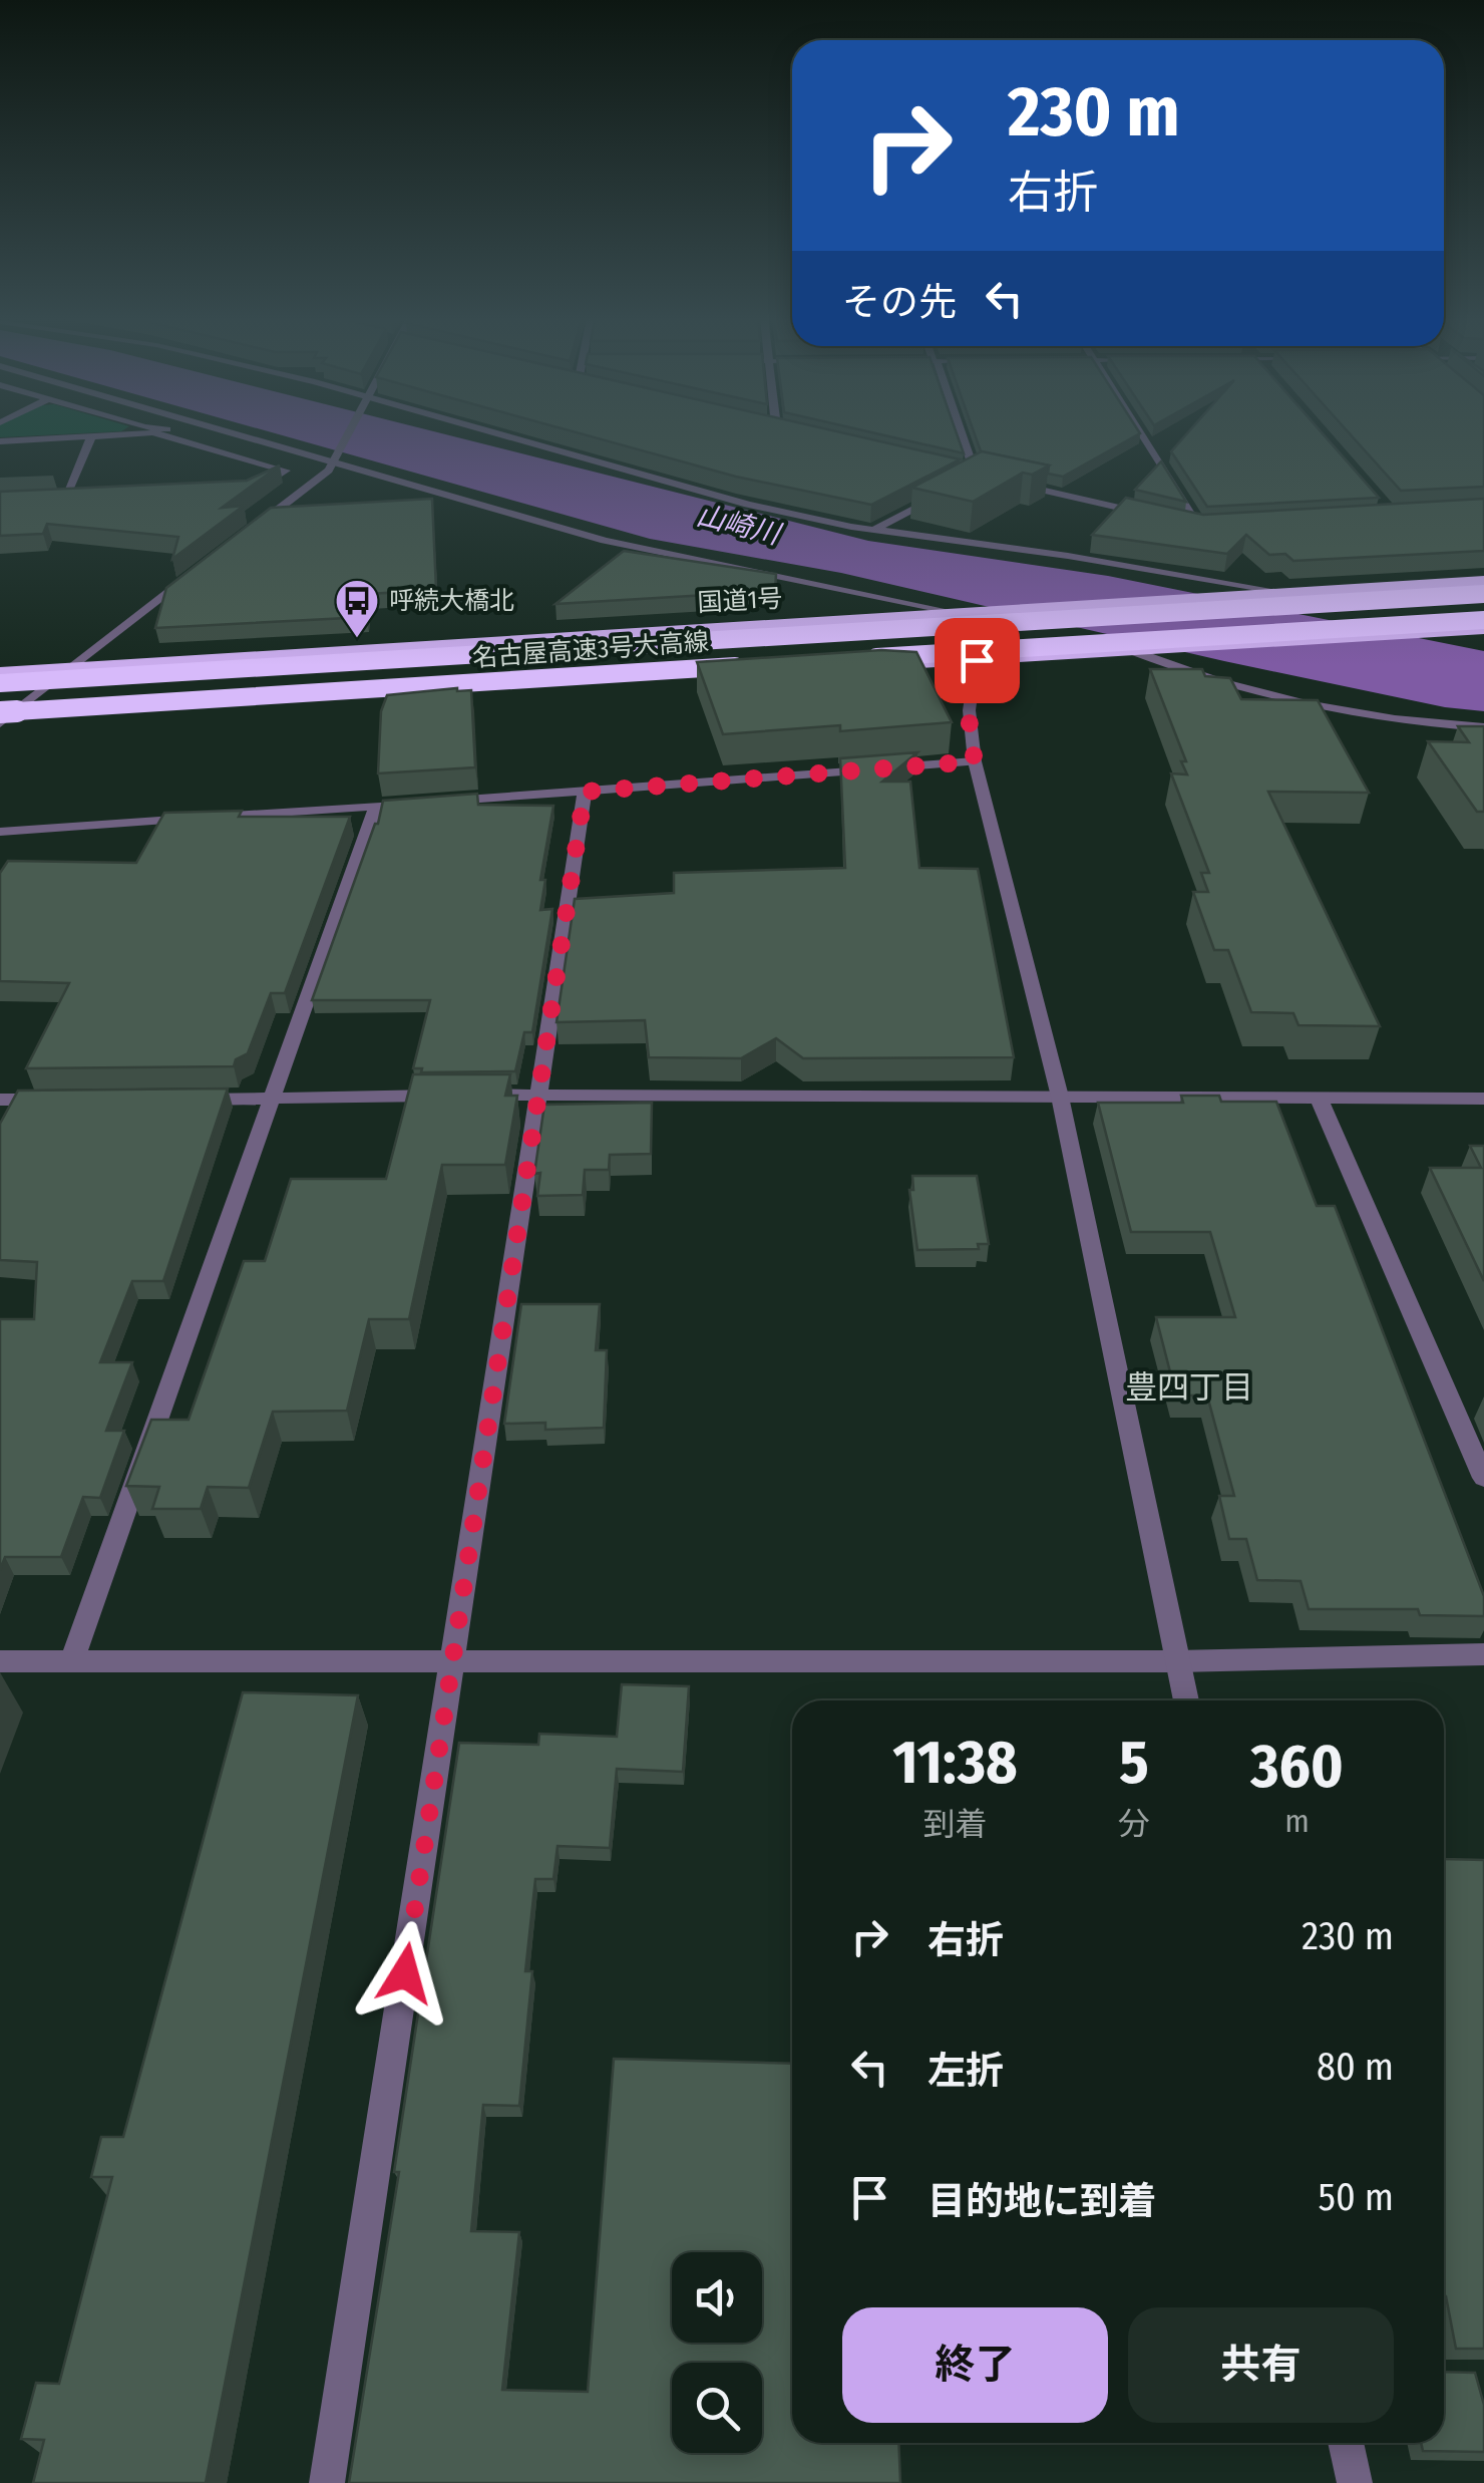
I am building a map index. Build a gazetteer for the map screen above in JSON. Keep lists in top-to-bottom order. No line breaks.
{"streets":{"highway":["国道1号","名古屋高速3号大高線"]},"districts":["豊四丁目"],"water":["山崎川"],"places":{"bus stop":["呼続大橋北"]},"page":{"turn":["230 m","右折"],"then":"その先","eta":["11:38","到着","5","分","360","m"],"list":[{"name":"右折","value":"230 m"},{"name":"左折","value":"80 m"},{"name":"目的地に到着","value":"50 m"}],"buttons":["終了","共有"]}}
